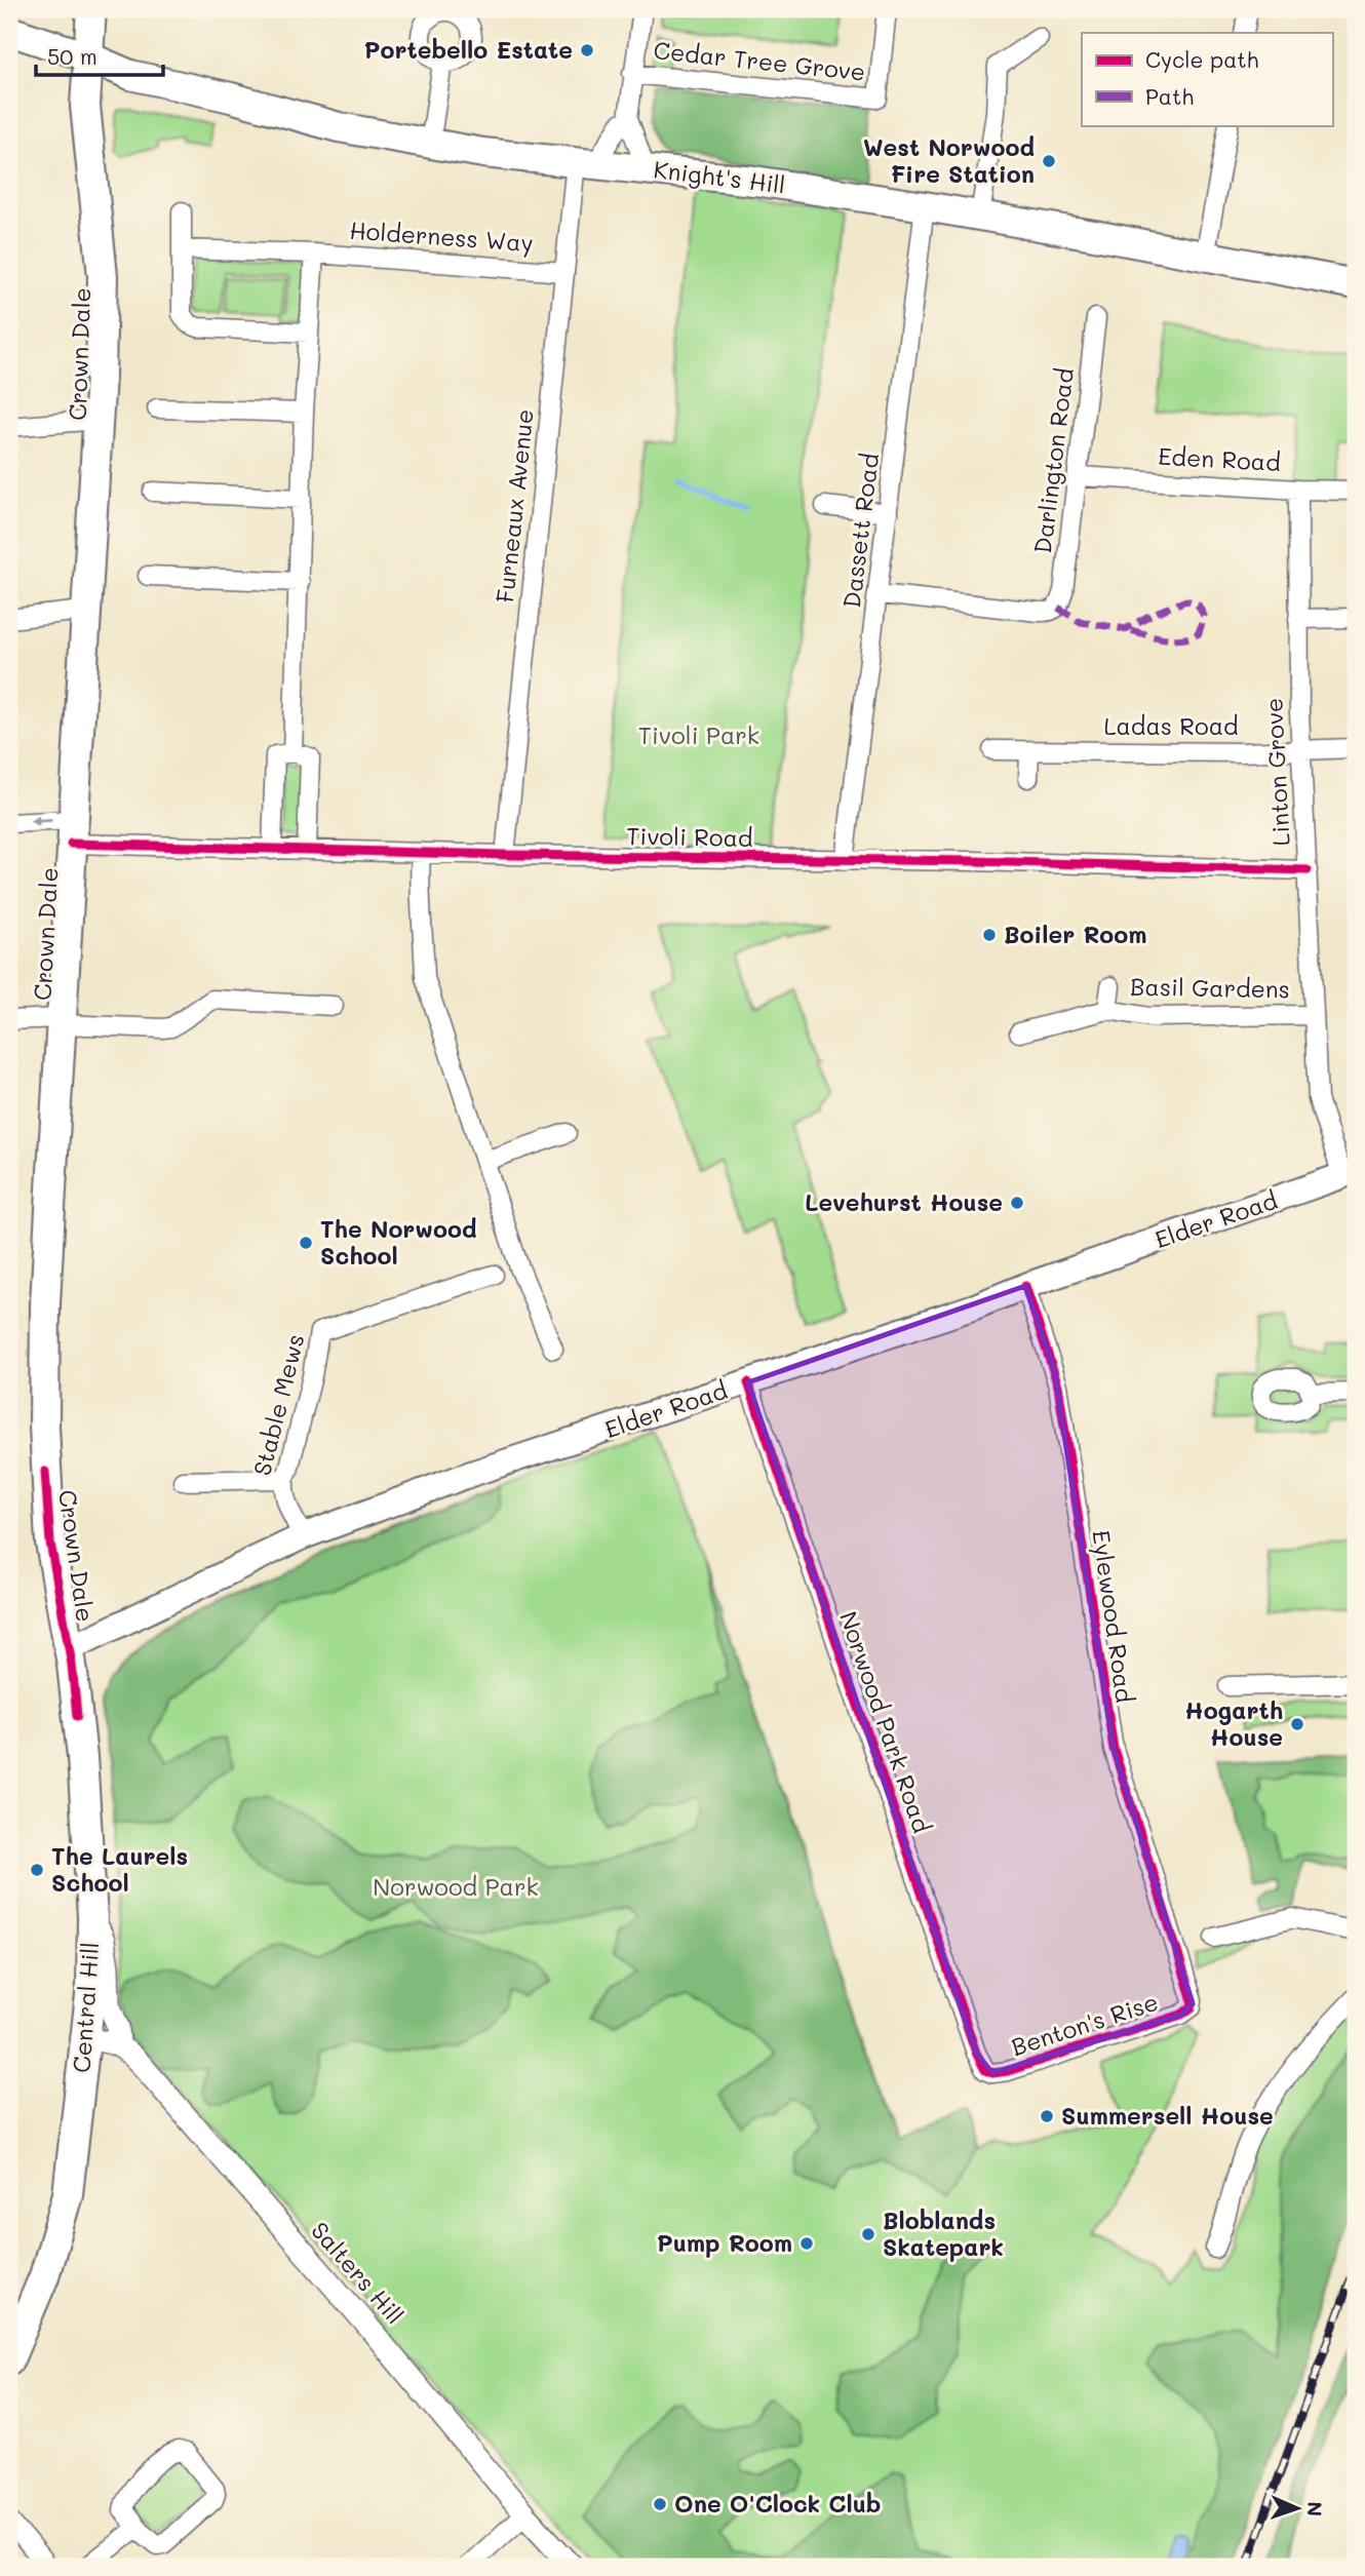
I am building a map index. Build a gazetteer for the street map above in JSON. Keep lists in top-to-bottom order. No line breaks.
{"streets":{"main road":["Knight's Hill","Crown Dale","Elder Road","Central Hill"],"street":["Cedar Tree Grove","Holderness Way","Eden Road","Darlington Road","Furneaux Avenue","Dassett Road","Ladas Road","Linton Grove","Tivoli Road","Basil Gardens","Stable Mews","Eylewood Road","Norwood Park Road","Benton's Rise","Salters Hill"]},"crossings":[["Knight's Hill","Crown Dale"],["Knight's Hill","Furneaux Avenue"],["Knight's Hill","Dassett Road"],["Holderness Way","Furneaux Avenue"],["Crown Dale","Tivoli Road"],["Crown Dale","Elder Road"],["Crown Dale","Central Hill"],["Eden Road","Darlington Road"],["Eden Road","Linton Grove"],["Darlington Road","Dassett Road"],["Furneaux Avenue","Tivoli Road"],["Dassett Road","Tivoli Road"],["Ladas Road","Linton Grove"],["Linton Grove","Tivoli Road"],["Linton Grove","Basil Gardens"],["Linton Grove","Elder Road"],["Elder Road","Stable Mews"],["Elder Road","Eylewood Road"],["Elder Road","Norwood Park Road"],["Elder Road","Central Hill"],["Eylewood Road","Benton's Rise"],["Norwood Park Road","Benton's Rise"]],"parks":["Tivoli Park","Norwood Park"],"places":["Portebello Estate","West Norwood Fire Station","Boiler Room","Levehurst House","The Norwood School","Hogarth House","The Laurels School","Summersell House","Bloblands Skatepark","Pump Room","One O'Clock Club"],"legend":["Cycle path","Path"],"scale_bar":"50 m","north":"right"}
